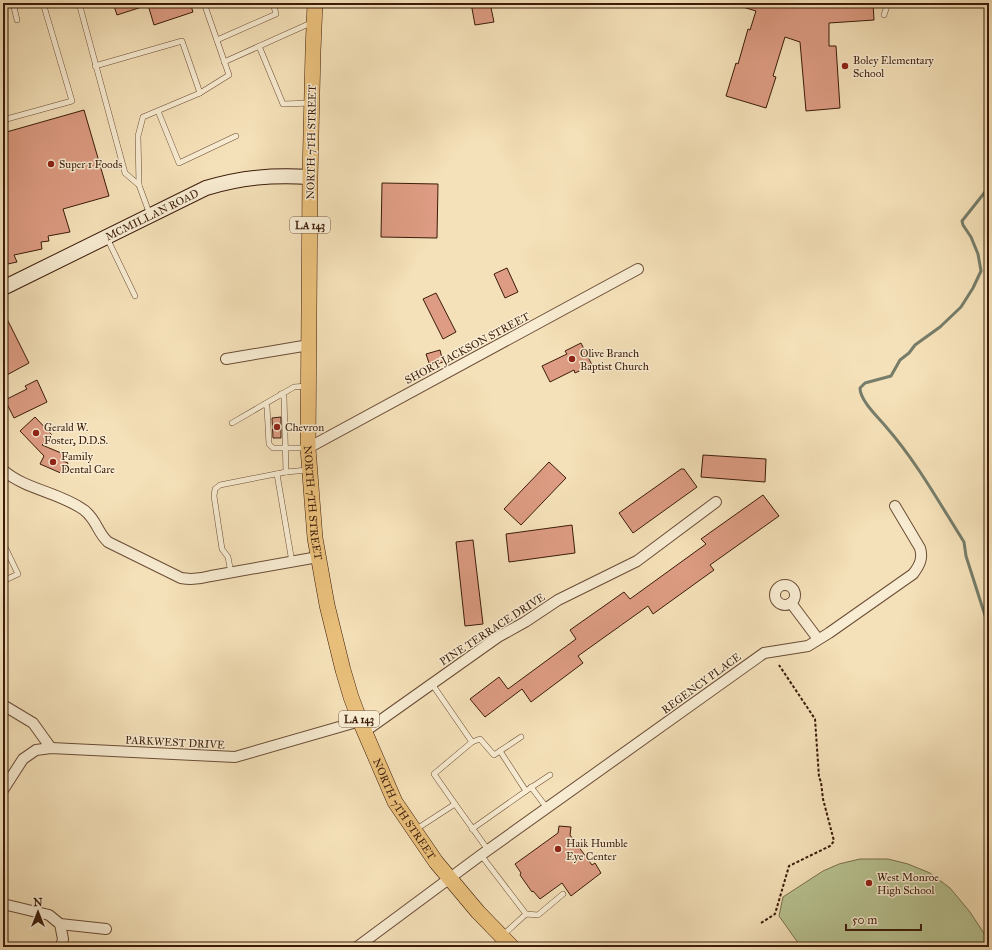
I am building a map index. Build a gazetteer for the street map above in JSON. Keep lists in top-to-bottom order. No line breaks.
{"streets":{"main road":["NORTH 7TH STREET","LA 143"],"street":["MCMILLAN ROAD","SHORT JACKSON STREET","PINE TERRACE DRIVE","REGENCY PLACE","PARKWEST DRIVE"]},"crossings":[["NORTH 7TH STREET","MCMILLAN ROAD"],["NORTH 7TH STREET","SHORT JACKSON STREET"],["NORTH 7TH STREET","PINE TERRACE DRIVE"],["NORTH 7TH STREET","REGENCY PLACE"],["NORTH 7TH STREET","PARKWEST DRIVE"],["PINE TERRACE DRIVE","PARKWEST DRIVE"]],"places":["Boley Elementary School","Super 1 Foods","Olive Branch Baptist Church","Chevron","Gerald W. Foster, D.D.S.","Family Dental Care","Haik Humble Eye Center","West Monroe High School"],"scale_bar":"50 m","north":"top"}
